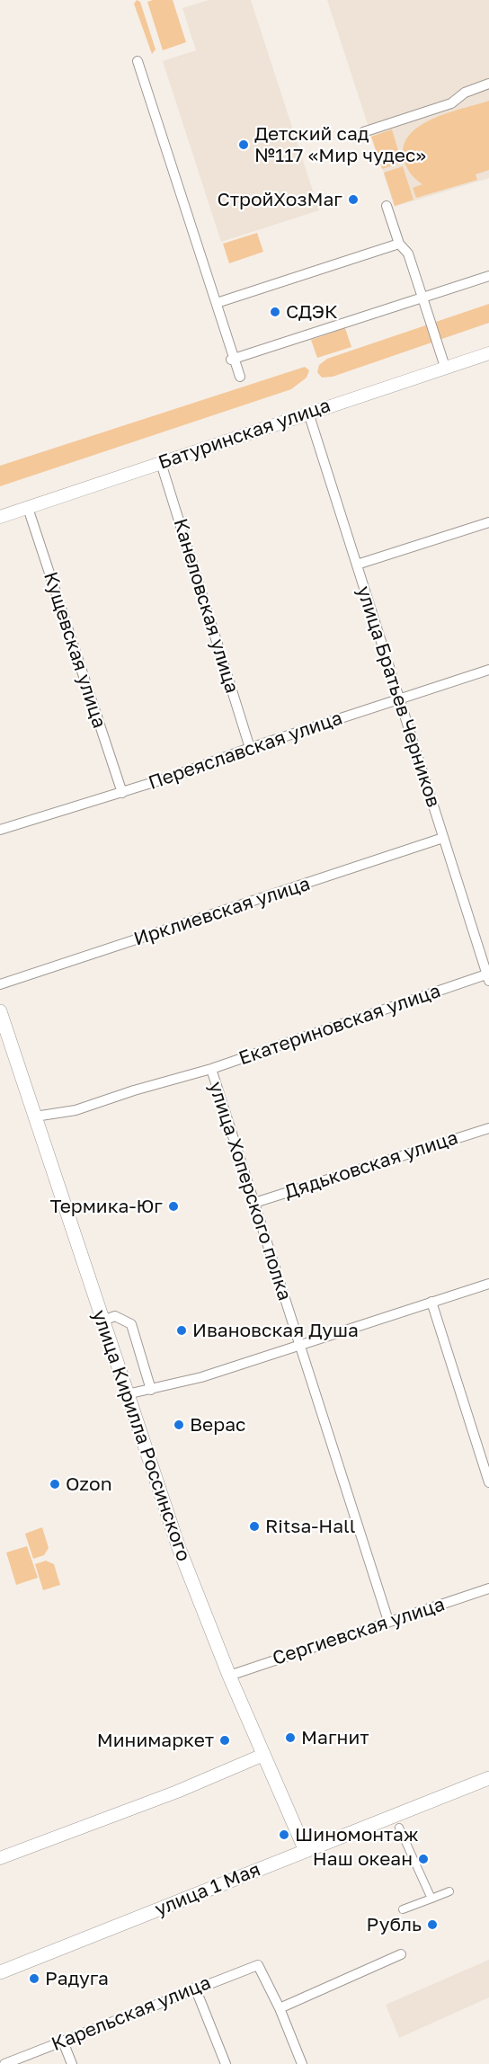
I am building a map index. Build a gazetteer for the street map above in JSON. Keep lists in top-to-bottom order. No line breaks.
{"streets":{"main road":["улица Кирилла Россинского","улица 1 Мая"],"street":["Батуринская улица","Канеловская улица","Кущевская улица","улица Братьев Черников","Переяславская улица","Ирклиевская улица","Екатериновская улица","Дядьковская улица","улица Хоперского полка","Сергиевская улица","Карельская улица"]},"crossings":[["Батуринская улица","Канеловская улица"],["Батуринская улица","Кущевская улица"],["Батуринская улица","улица Братьев Черников"],["Канеловская улица","Переяславская улица"],["Кущевская улица","Переяславская улица"],["улица Братьев Черников","Переяславская улица"],["улица Братьев Черников","Ирклиевская улица"],["улица Братьев Черников","Екатериновская улица"],["Екатериновская улица","улица Хоперского полка"],["Екатериновская улица","улица Кирилла Россинского"],["Дядьковская улица","улица Хоперского полка"],["улица Хоперского полка","Сергиевская улица"],["улица Кирилла Россинского","Сергиевская улица"],["улица Кирилла Россинского","улица 1 Мая"]],"places":["Детский сад №117 «Мир чудес»","СтройХозМаг","СДЭК","Термика-Юг","Ивановская Душа","Верас","Ozon","Ritsa-Hall","Магнит","Минимаркет","Шиномонтаж","Наш океан","Рубль","Радуга"]}
